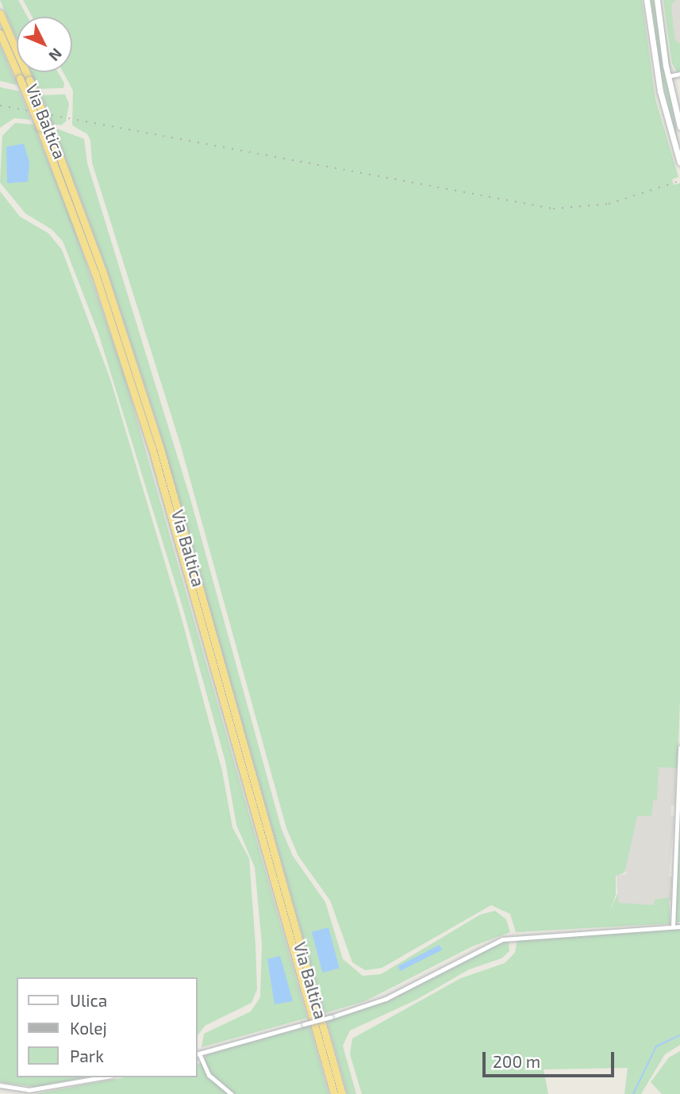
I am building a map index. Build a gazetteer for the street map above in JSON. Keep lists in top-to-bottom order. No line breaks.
{"streets":{"highway":["Via Baltica"]},"legend":["Ulica","Kolej","Park"],"scale_bar":"200 m","north":"bottom right"}
